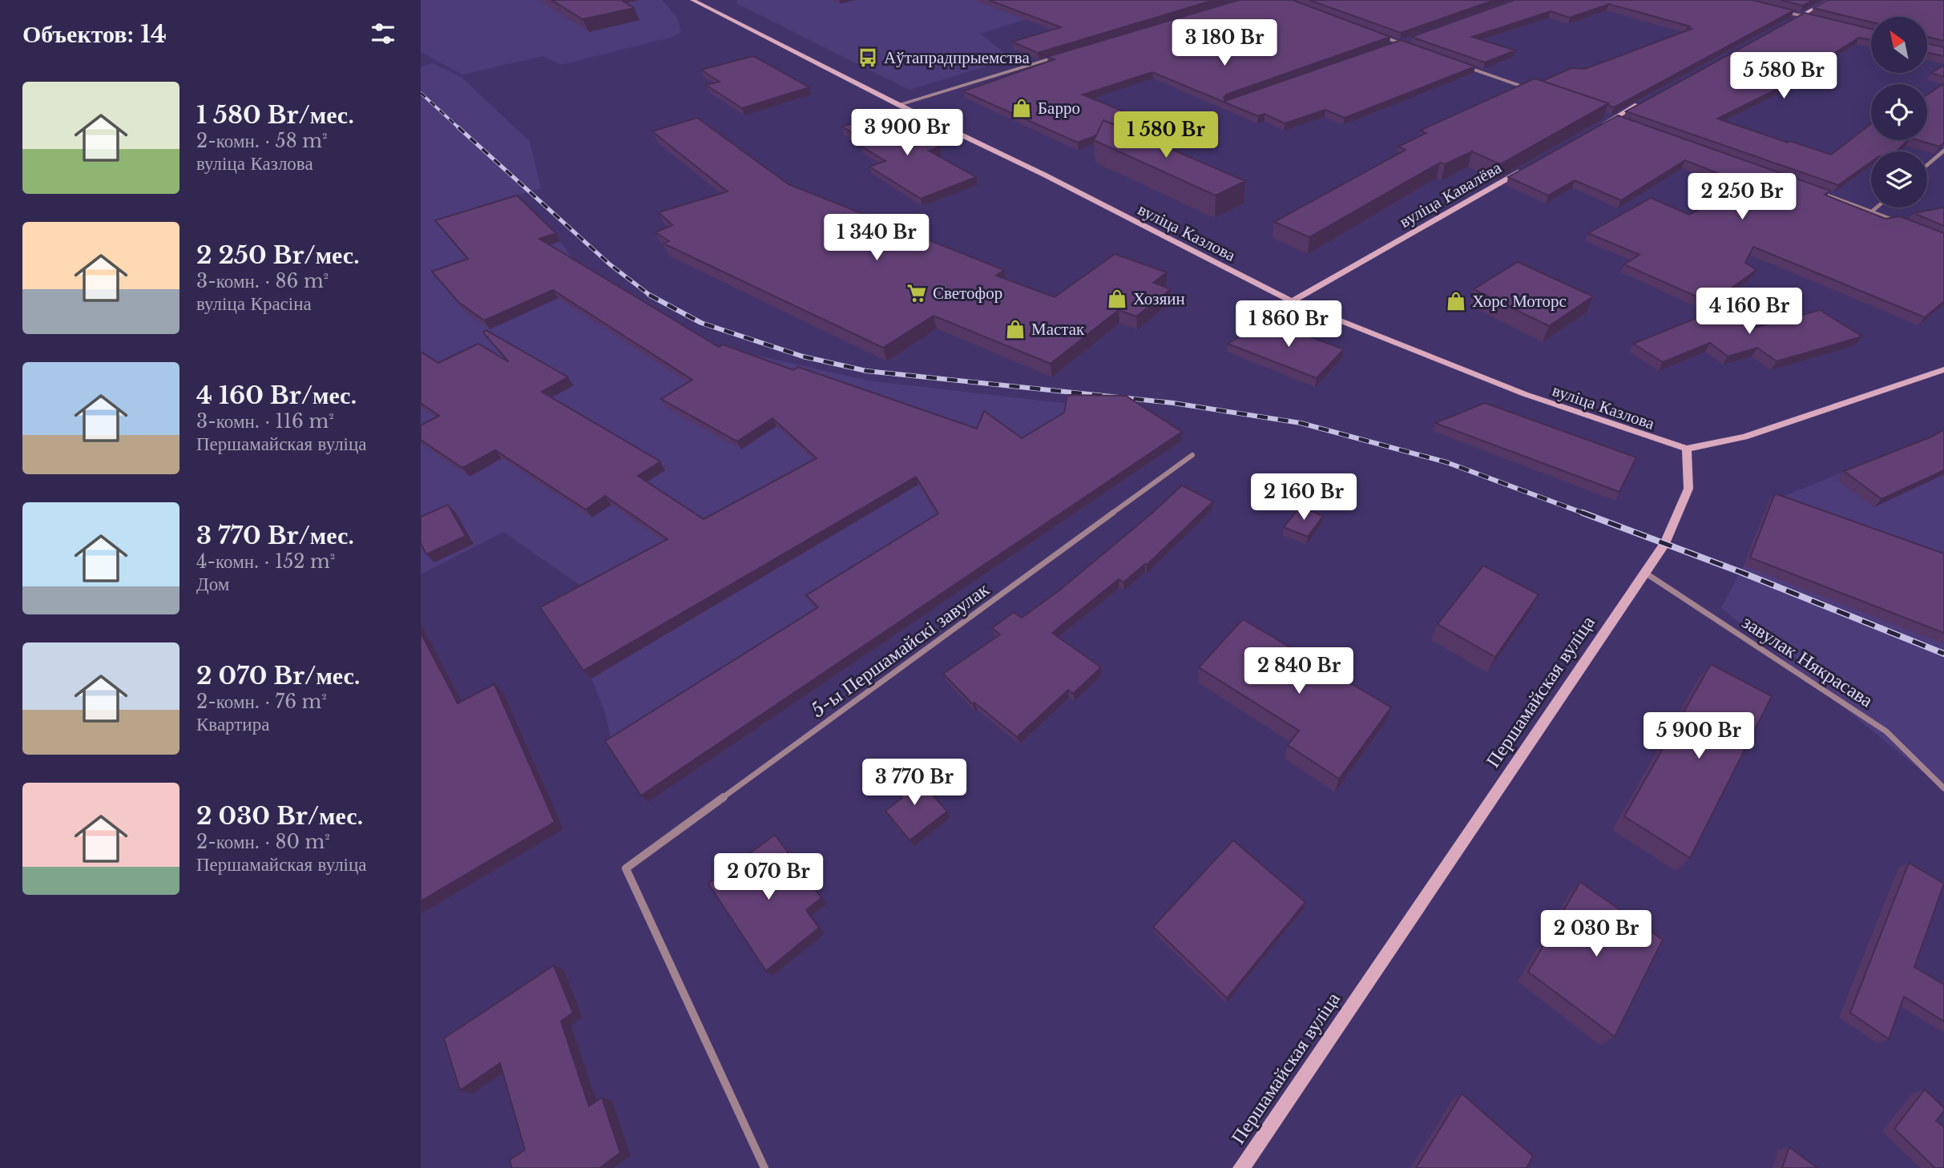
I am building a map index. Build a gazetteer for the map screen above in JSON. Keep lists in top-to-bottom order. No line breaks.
{"streets":{"main road":["вуліца Кавалёва","вуліца Казлова","Першамайская вуліца"],"street":["5-ы Першамайскі завулак","завулак Някрасава"]},"crossings":[["вуліца Кавалёва","вуліца Казлова"],["вуліца Казлова","Першамайская вуліца"],["завулак Някрасава","Першамайская вуліца"]],"places":{"bus stop":["Аўтапрадпрыемства"],"shop":["Барро","Хозяин","Хорс Моторс","Мастак"],"supermarket":["Светофор"]},"north":"top left","page":{"heading":"Объектов: 14","price":["3 180 Br","5 580 Br","3 900 Br","1 580 Br","2 250 Br","1 340 Br","4 160 Br","1 860 Br","2 160 Br","2 840 Br","5 900 Br","3 770 Br","2 070 Br","2 030 Br"],"list":[{"name":"1 580 Br/мес.","note":"2-комн. · 58 m² · вуліца Казлова"},{"name":"2 250 Br/мес.","note":"3-комн. · 86 m² · вуліца Красіна"},{"name":"4 160 Br/мес.","note":"3-комн. · 116 m² · Першамайская вуліца"},{"name":"3 770 Br/мес.","note":"4-комн. · 152 m² · Дом"},{"name":"2 070 Br/мес.","note":"2-комн. · 76 m² · Квартира"},{"name":"2 030 Br/мес.","note":"2-комн. · 80 m² · Першамайская вуліца"}]}}
